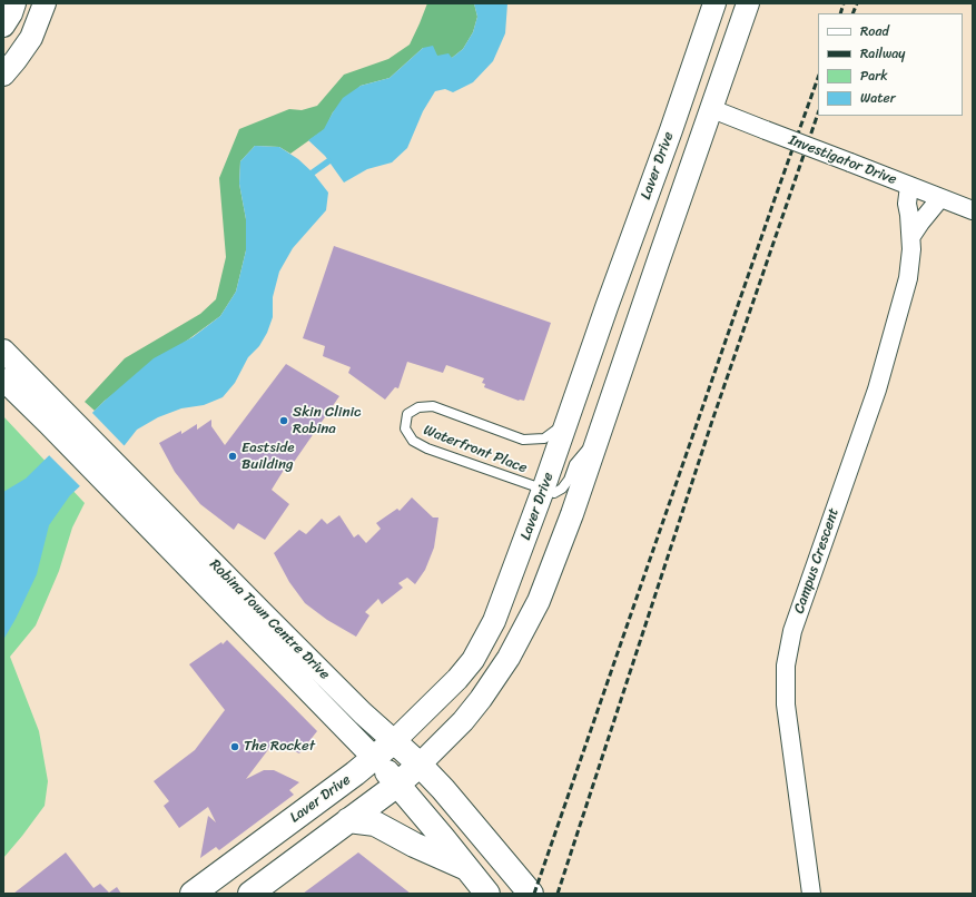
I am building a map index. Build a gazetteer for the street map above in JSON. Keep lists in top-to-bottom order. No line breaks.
{"streets":{"main road":["Laver Drive","Robina Town Centre Drive"],"street":["Investigator Drive","Campus Crescent"],"lane":["Waterfront Place"]},"crossings":[["Investigator Drive","Campus Crescent"],["Laver Drive","Waterfront Place"],["Laver Drive","Robina Town Centre Drive"]],"places":["Skin Clinic Robina","Eastside Building","The Rocket"],"legend":["Road","Railway","Park","Water"]}
